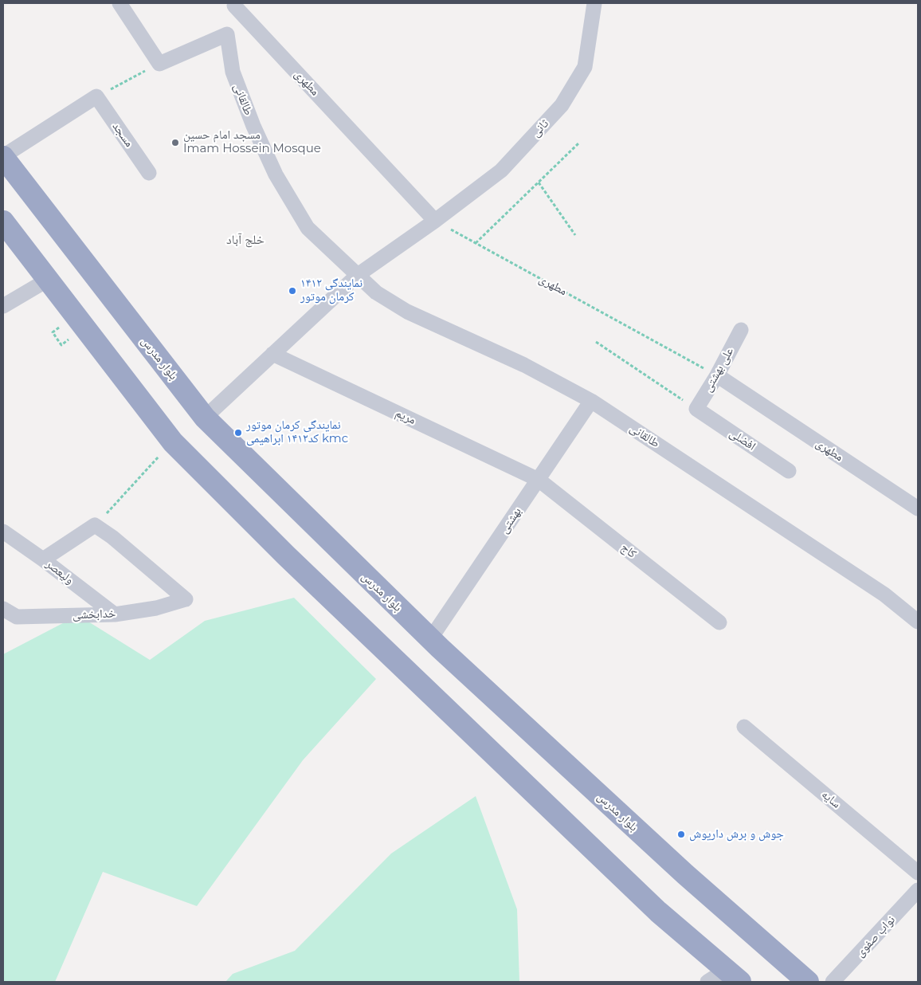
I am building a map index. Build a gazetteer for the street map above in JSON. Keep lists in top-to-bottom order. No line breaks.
{"streets":{"highway":["بلوار مدرس"],"street":["مطهری","طالقانی","ثانی","مسجد","علی بهشتی","مریم","افضلی","بهشتی","کاج","ولیعصر","خدابخشی","سایه","نواب صفوی"]},"crossings":[["مطهری","ثانی"],["مطهری","علی بهشتی"],["طالقانی","بهشتی"],["بلوار مدرس","بهشتی"],["علی بهشتی","افضلی"],["مریم","بهشتی"],["مریم","کاج"],["بهشتی","کاج"],["ولیعصر","خدابخشی"]],"districts":["خلج آباد"],"places":["مسجد امام حسین Imam Hossein Mosque","نمایندگی ۱۴۱۲ کرمان موتور","نمایندگی کرمان موتور کد۱۴۱۲ ابراهیمی kmc","جوش و برش داریوش"]}
